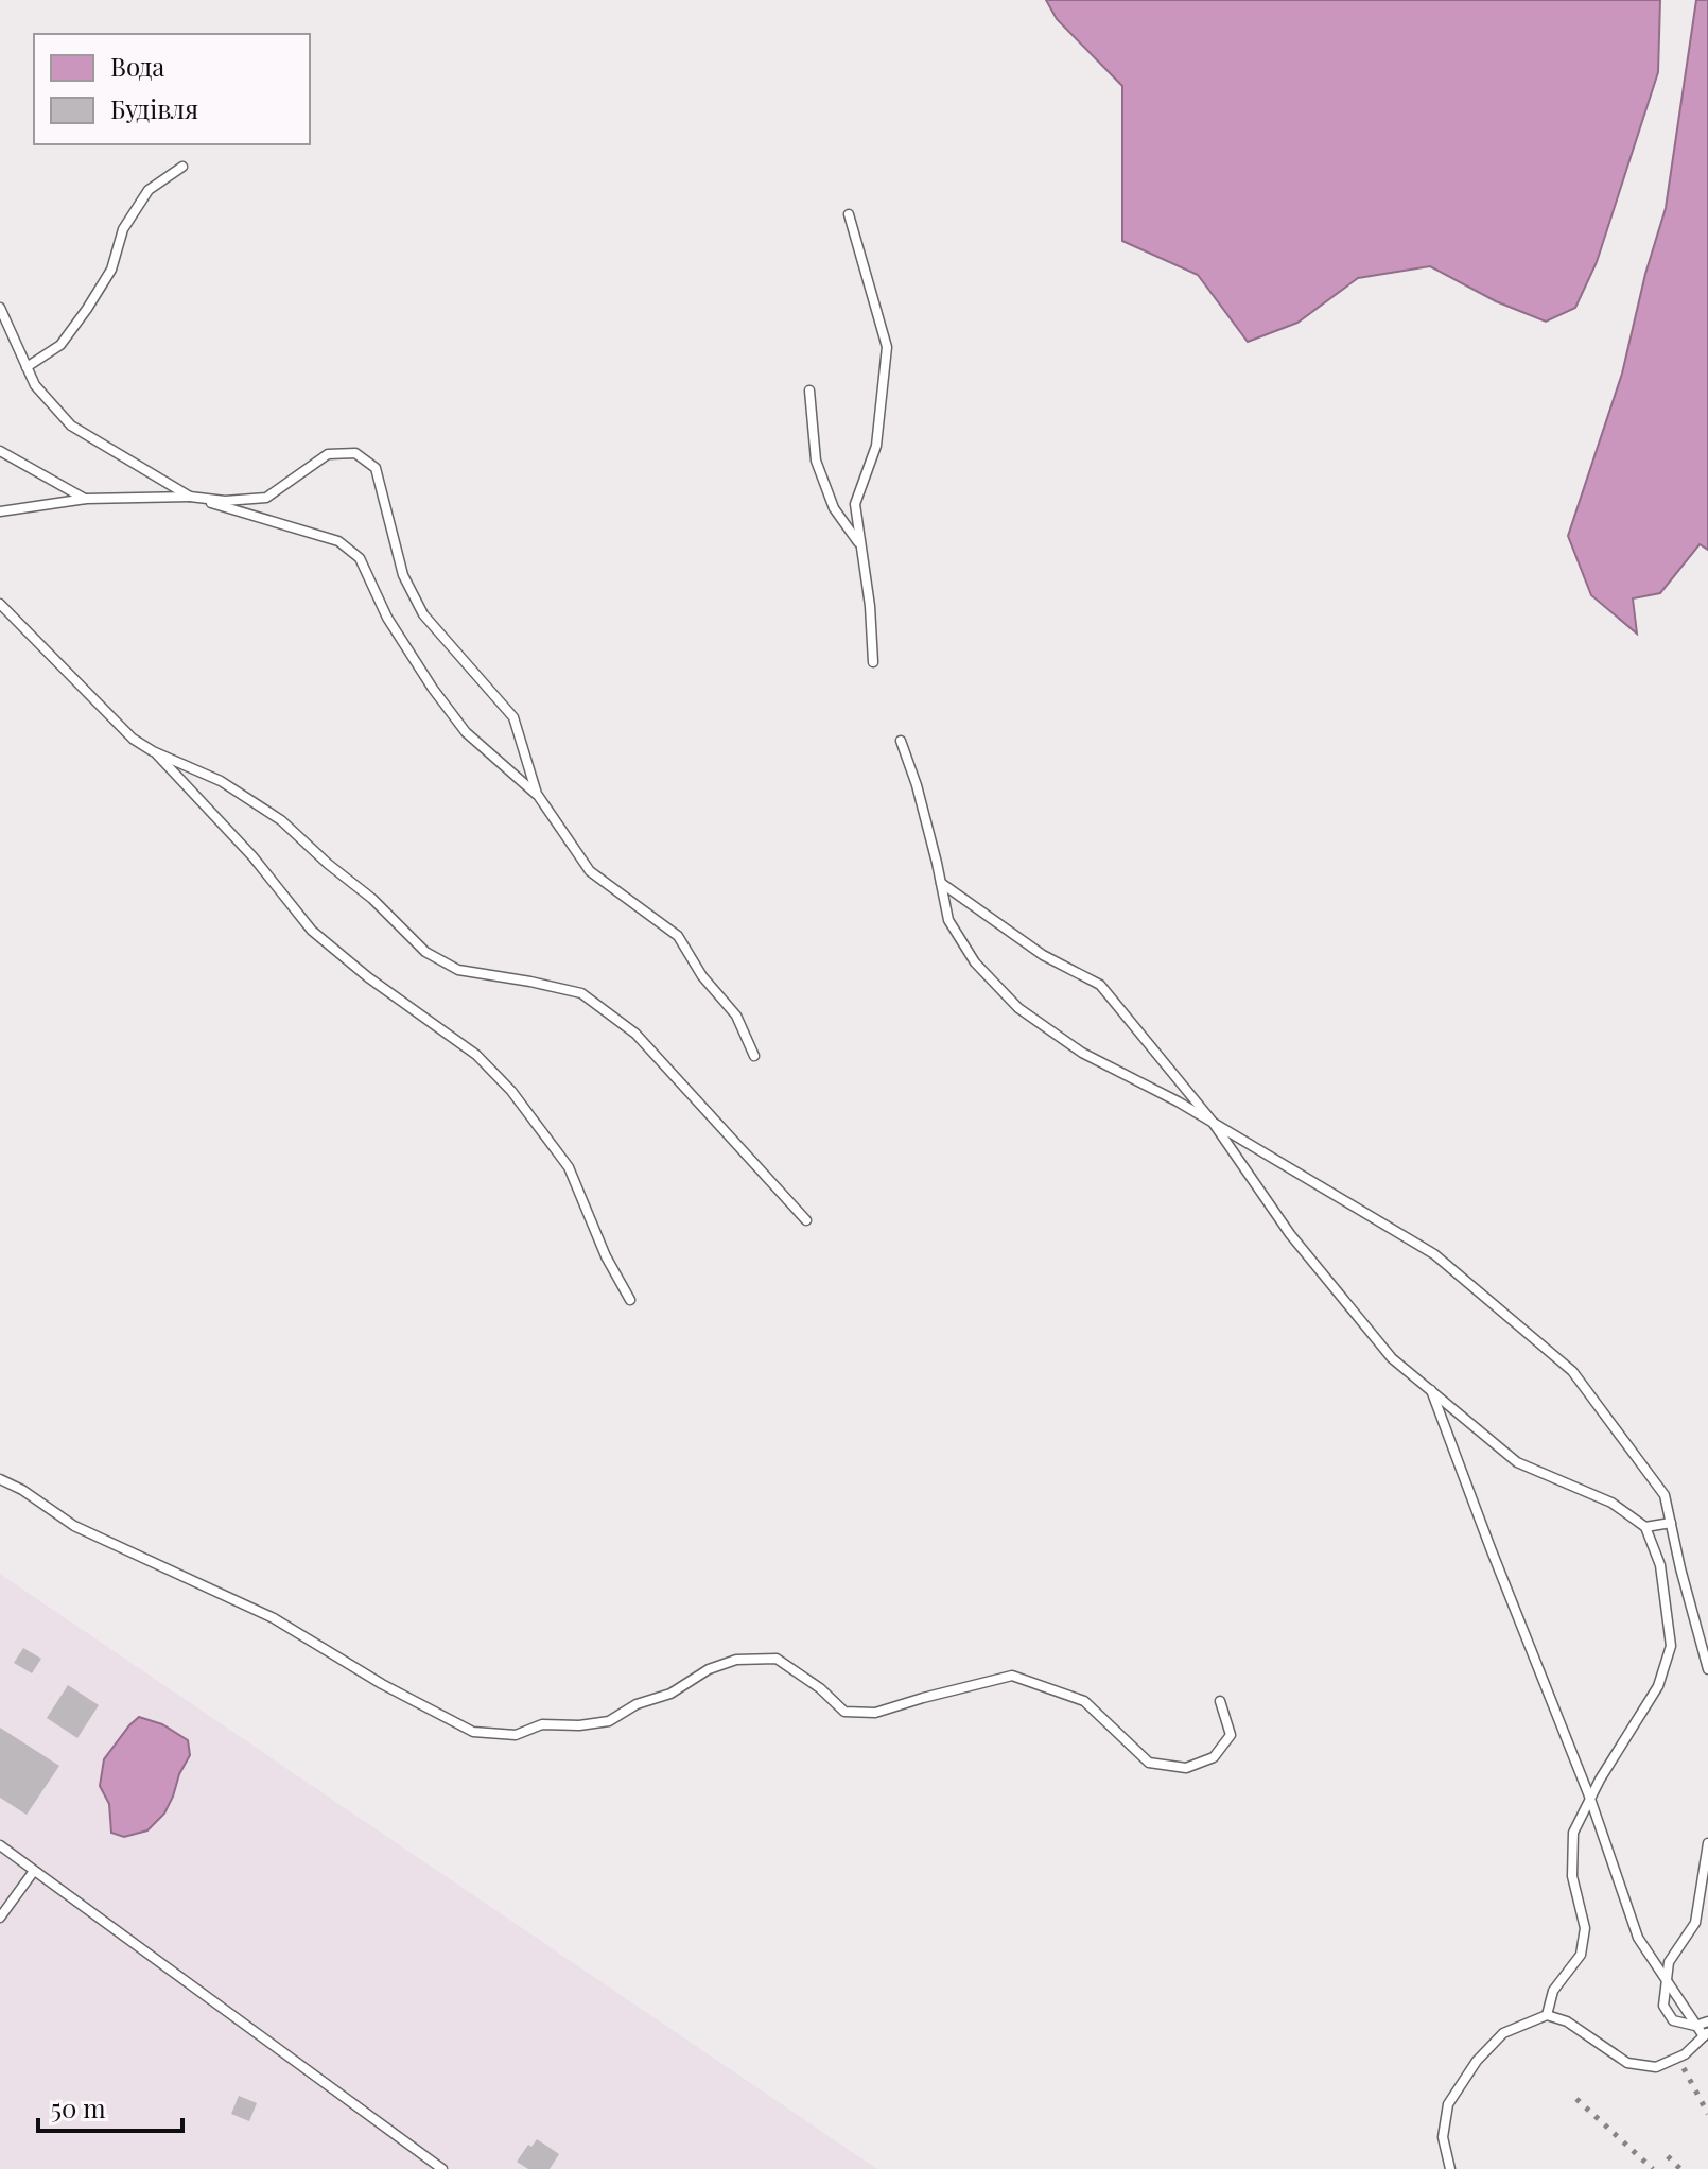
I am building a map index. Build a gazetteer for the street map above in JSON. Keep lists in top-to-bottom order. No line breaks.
{"legend":["Вода","Будівля"],"scale_bar":"50 m"}
